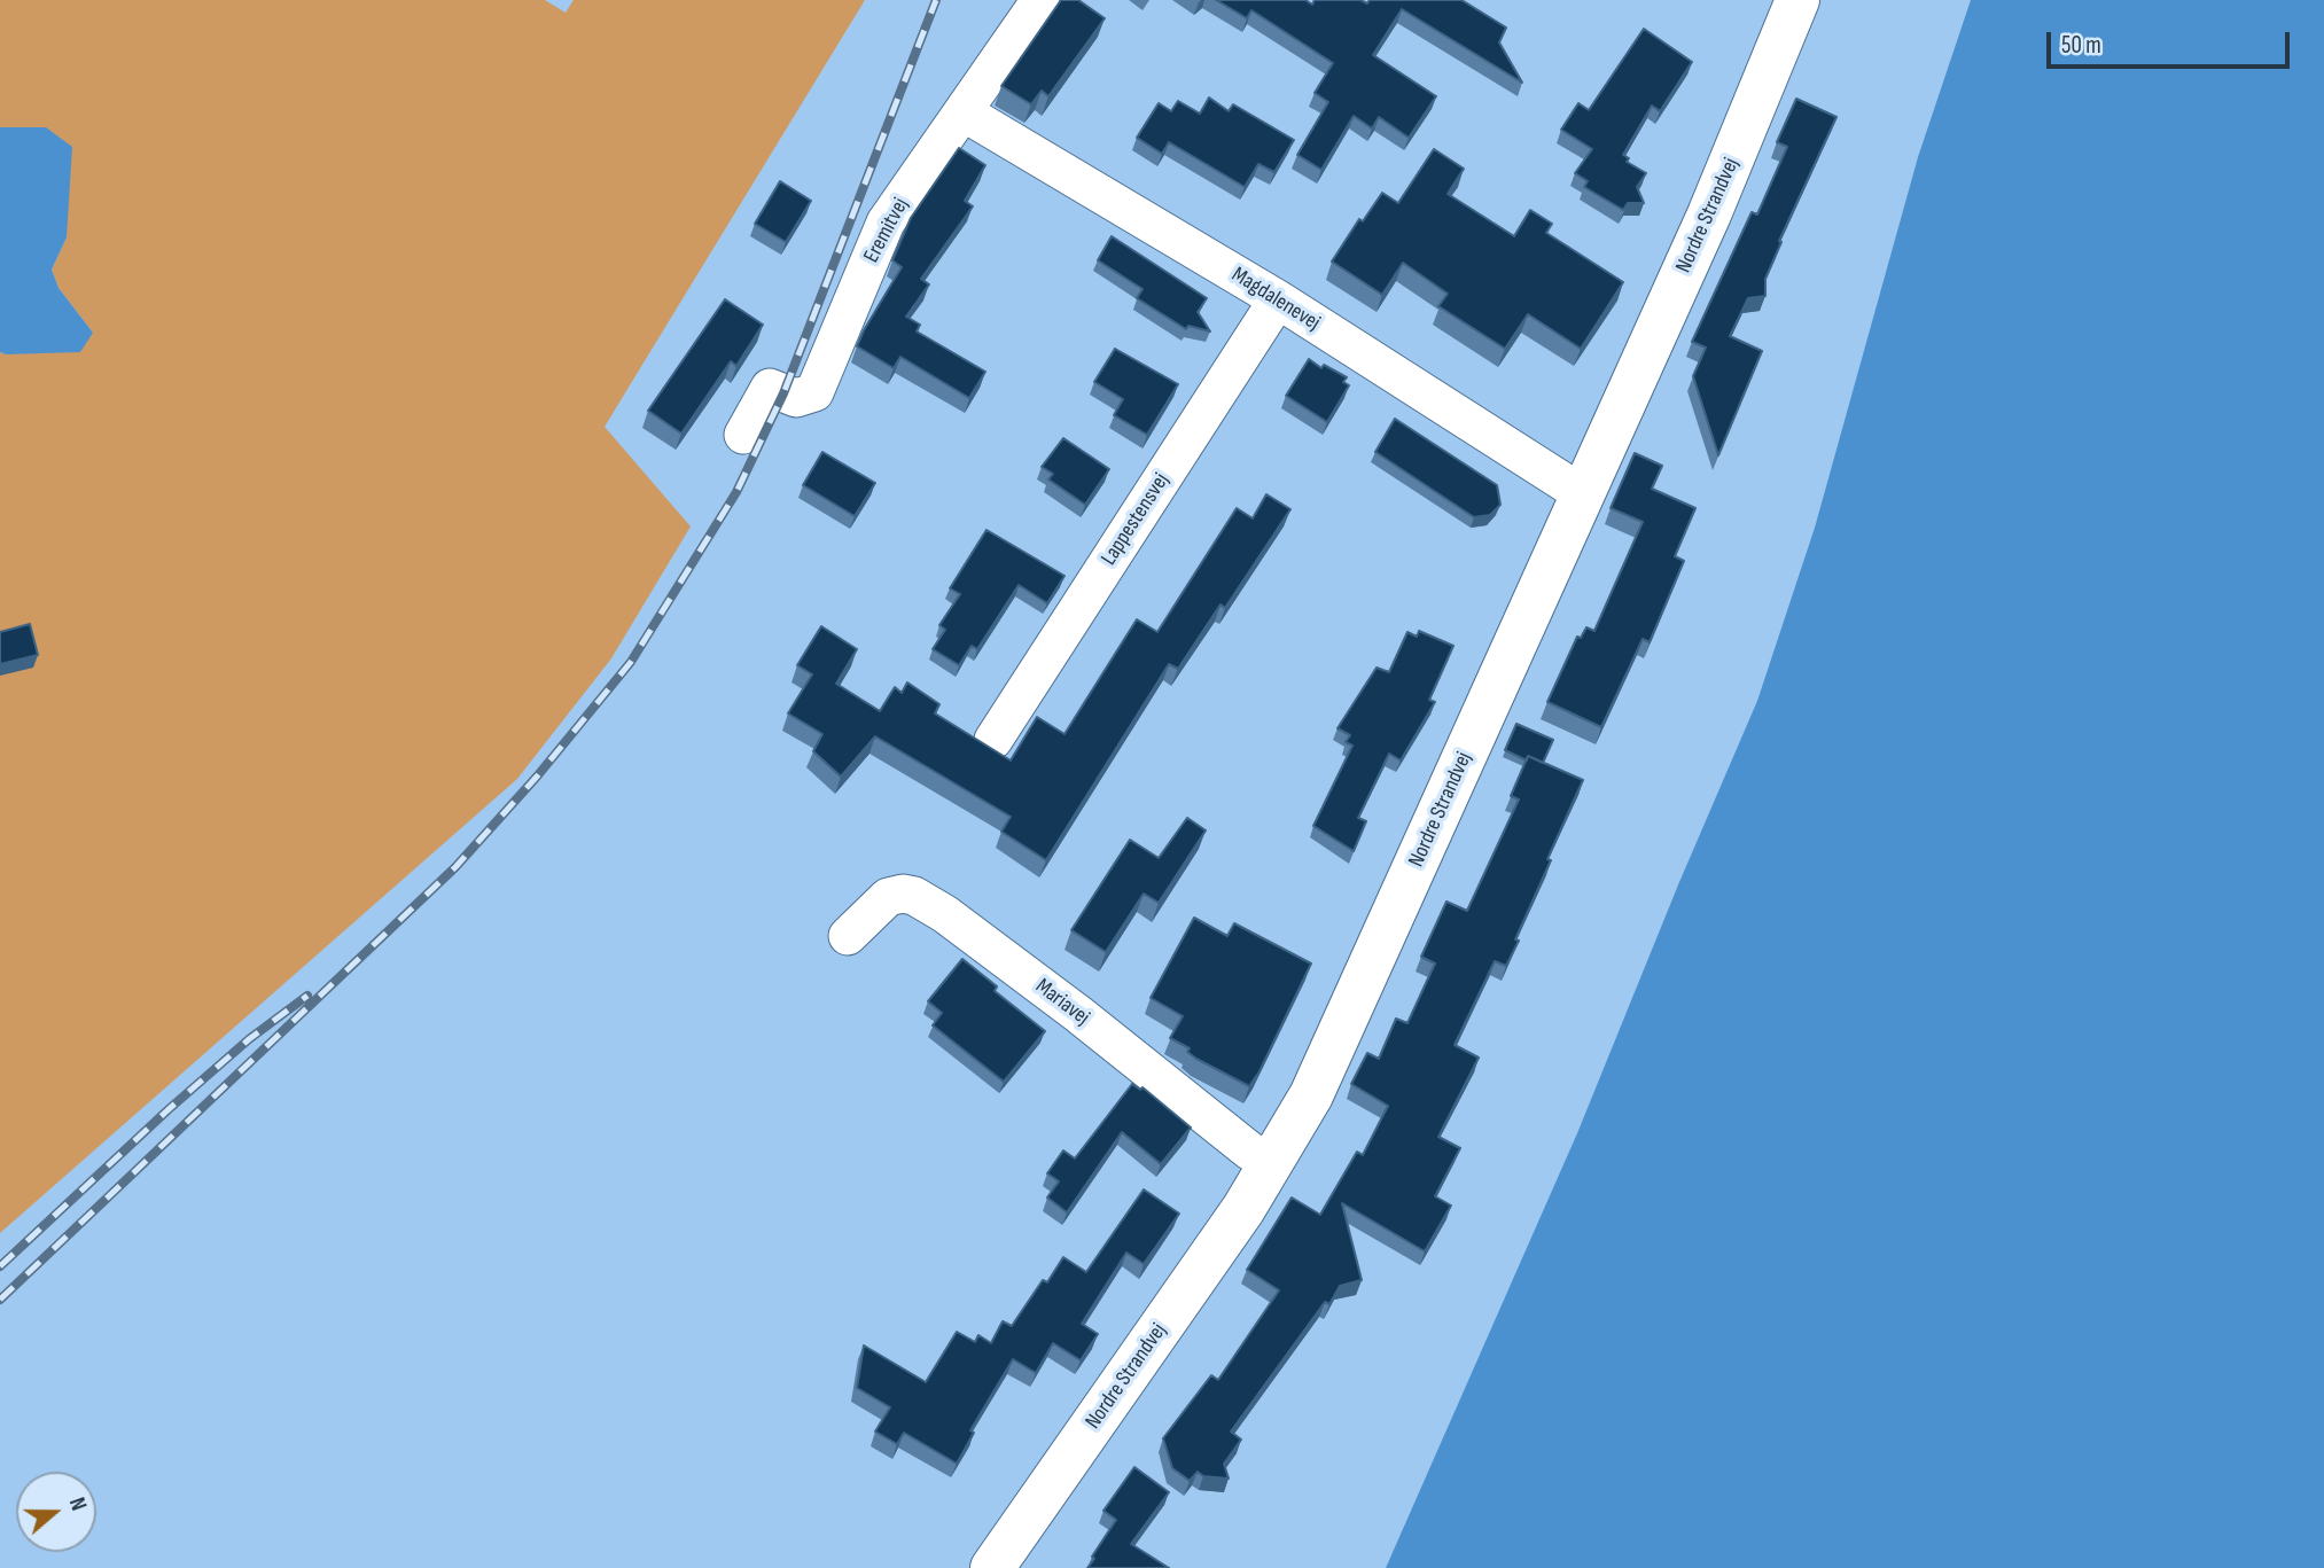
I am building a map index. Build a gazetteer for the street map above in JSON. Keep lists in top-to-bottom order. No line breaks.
{"streets":{"main road":["Nordre Strandvej"],"street":["Eremitvej","Magdalenevej","Lappestensvej","Mariavej"]},"crossings":[["Nordre Strandvej","Magdalenevej"],["Nordre Strandvej","Mariavej"],["Eremitvej","Magdalenevej"],["Magdalenevej","Lappestensvej"]],"scale_bar":"50 m","north":"right"}
